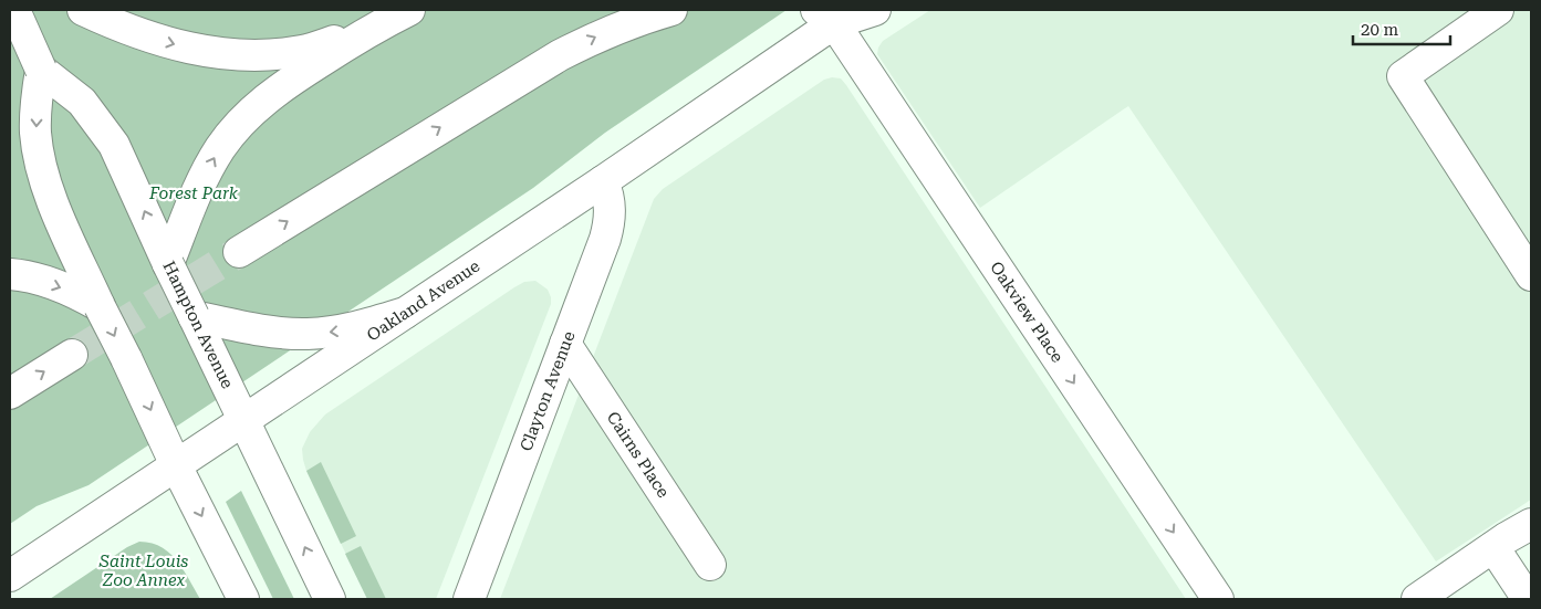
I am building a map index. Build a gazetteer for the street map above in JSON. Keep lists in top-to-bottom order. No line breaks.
{"streets":{"main road":["Oakland Avenue","Oakview Place","Hampton Avenue","Clayton Avenue","Cairns Place"]},"crossings":[["Oakland Avenue","Oakview Place"],["Oakland Avenue","Hampton Avenue"],["Oakland Avenue","Clayton Avenue"],["Clayton Avenue","Cairns Place"]],"one_way":["Oakview Place"],"parks":["Forest Park","Saint Louis Zoo Annex"],"scale_bar":"20 m"}
